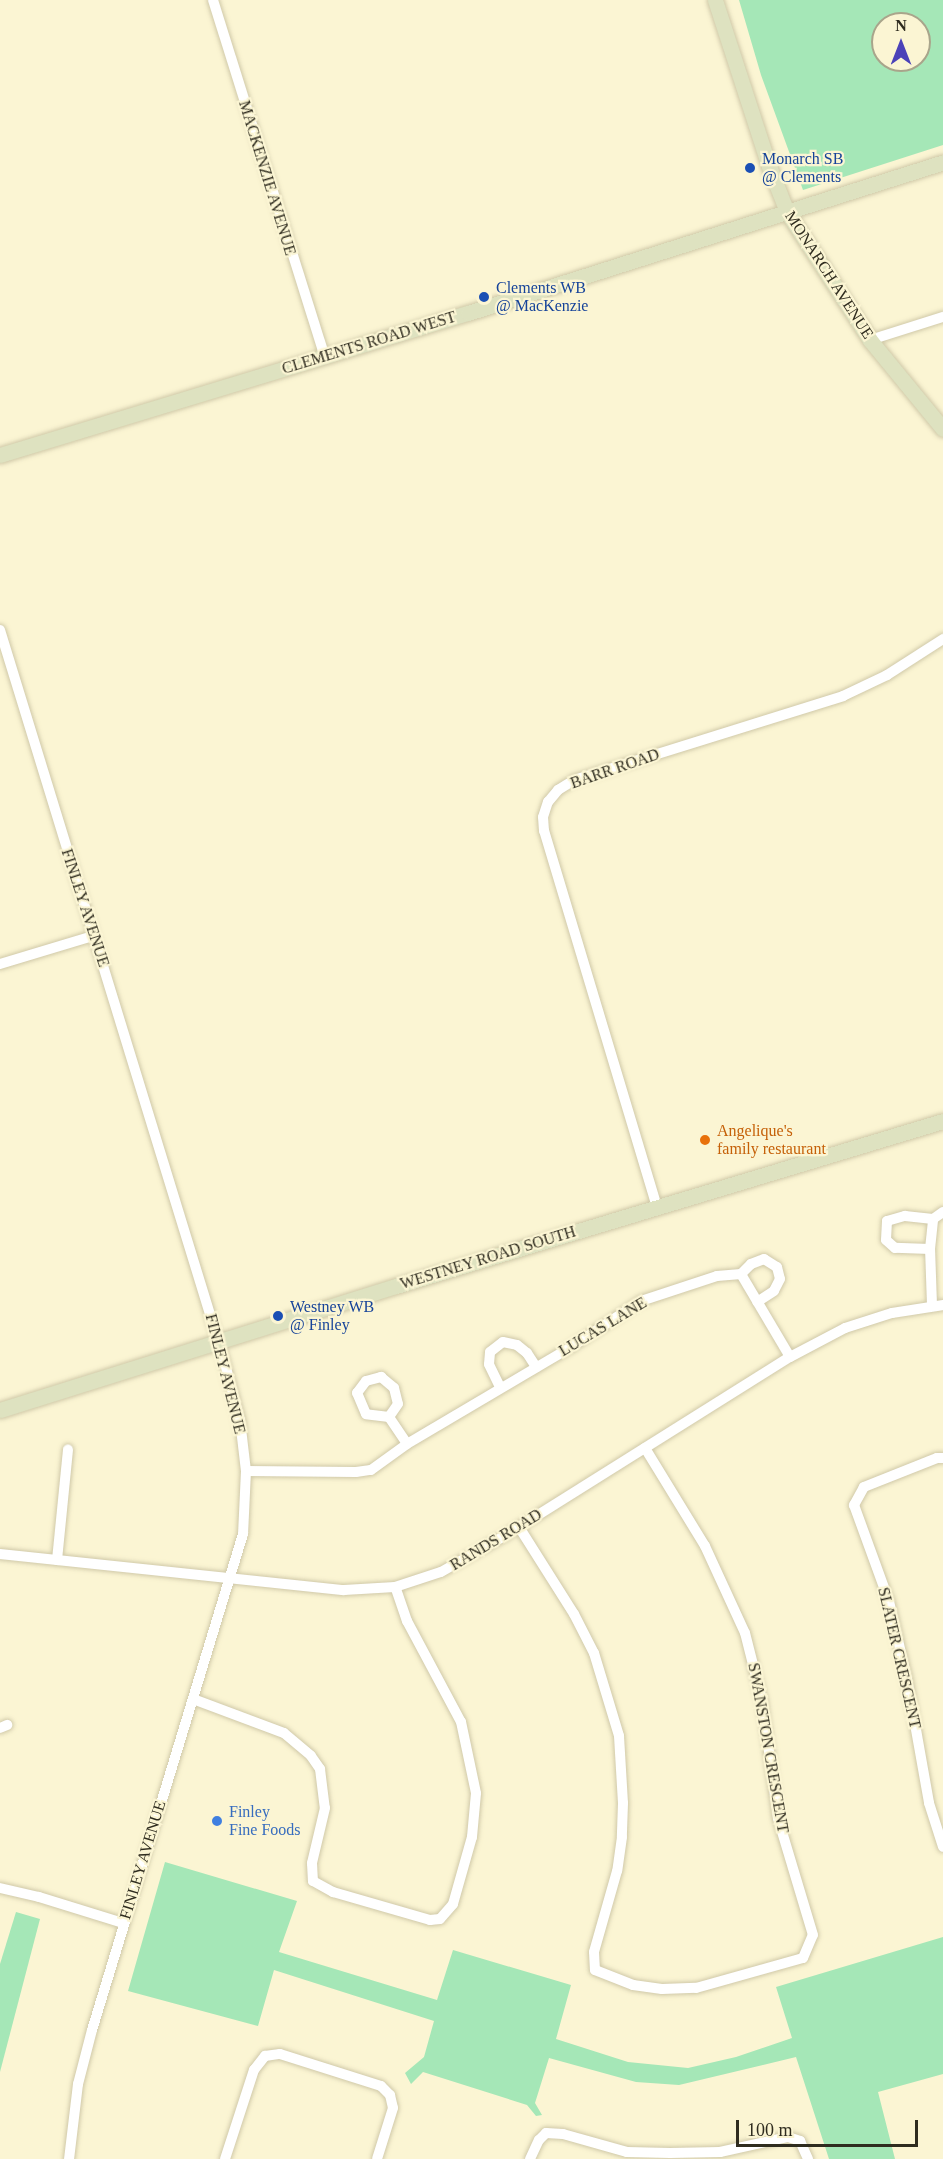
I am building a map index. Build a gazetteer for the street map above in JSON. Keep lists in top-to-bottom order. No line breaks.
{"streets":{"street":["MACKENZIE AVENUE","MONARCH AVENUE","CLEMENTS ROAD WEST","BARR ROAD","FINLEY AVENUE","WESTNEY ROAD SOUTH","LUCAS LANE","RANDS ROAD","SLATER CRESCENT","SWANSTON CRESCENT"]},"crossings":[["MACKENZIE AVENUE","CLEMENTS ROAD WEST"],["MONARCH AVENUE","CLEMENTS ROAD WEST"],["BARR ROAD","WESTNEY ROAD SOUTH"],["FINLEY AVENUE","WESTNEY ROAD SOUTH"],["FINLEY AVENUE","LUCAS LANE"],["FINLEY AVENUE","RANDS ROAD"],["RANDS ROAD","SWANSTON CRESCENT"]],"places":["Monarch SB @ Clements","Clements WB @ MacKenzie","Angelique's family restaurant","Westney WB @ Finley","Finley Fine Foods"],"scale_bar":"100 m","north":"top"}
